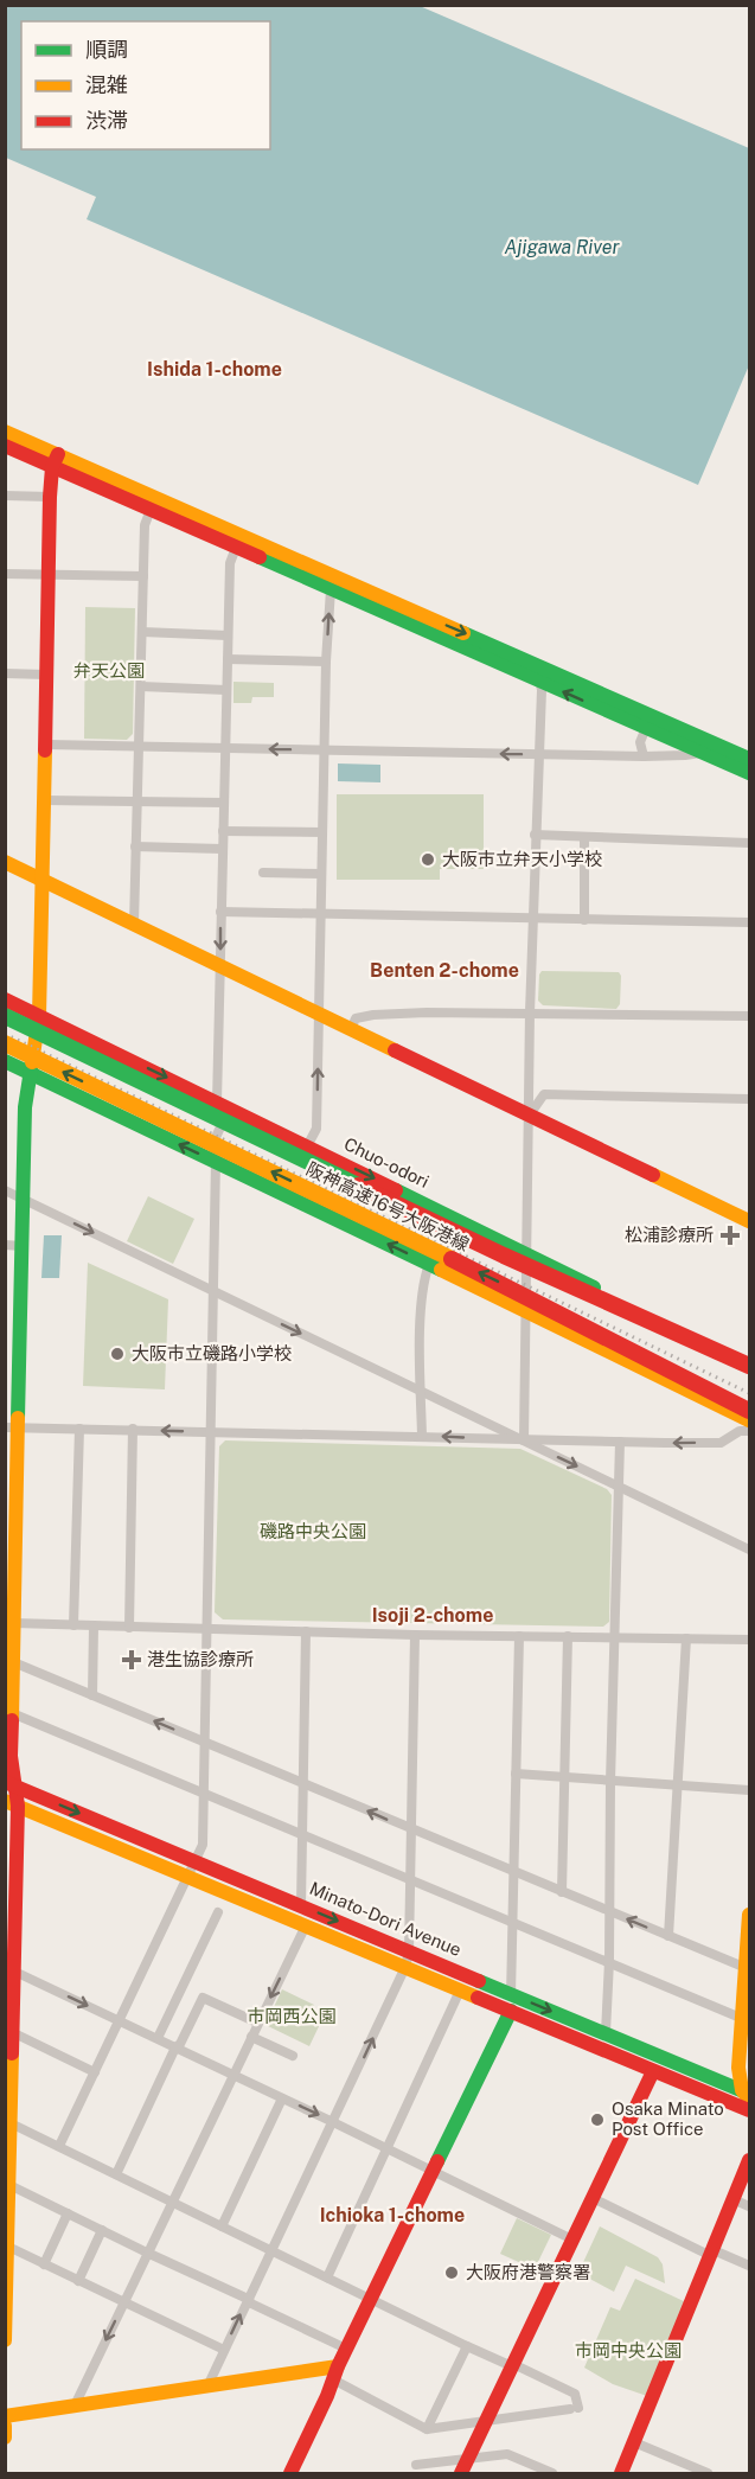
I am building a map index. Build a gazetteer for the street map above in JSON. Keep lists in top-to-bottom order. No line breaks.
{"streets":{"main road":["Chuo-odori","阪神高速16号大阪港線","Minato-Dori Avenue"]},"crossings":[["Chuo-odori","阪神高速16号大阪港線"]],"districts":["Ishida 1-chome","Benten 2-chome","Isoji 2-chome","Ichioka 1-chome"],"water":["Ajigawa River"],"parks":["弁天公園","磯路中央公園","市岡西公園","市岡中央公園"],"places":{"other":["大阪市立弁天小学校","大阪市立磯路小学校","Osaka Minato Post Office","大阪府港警察署"],"health":["松浦診療所","港生協診療所"]},"legend":["順調","混雑","渋滞"]}
